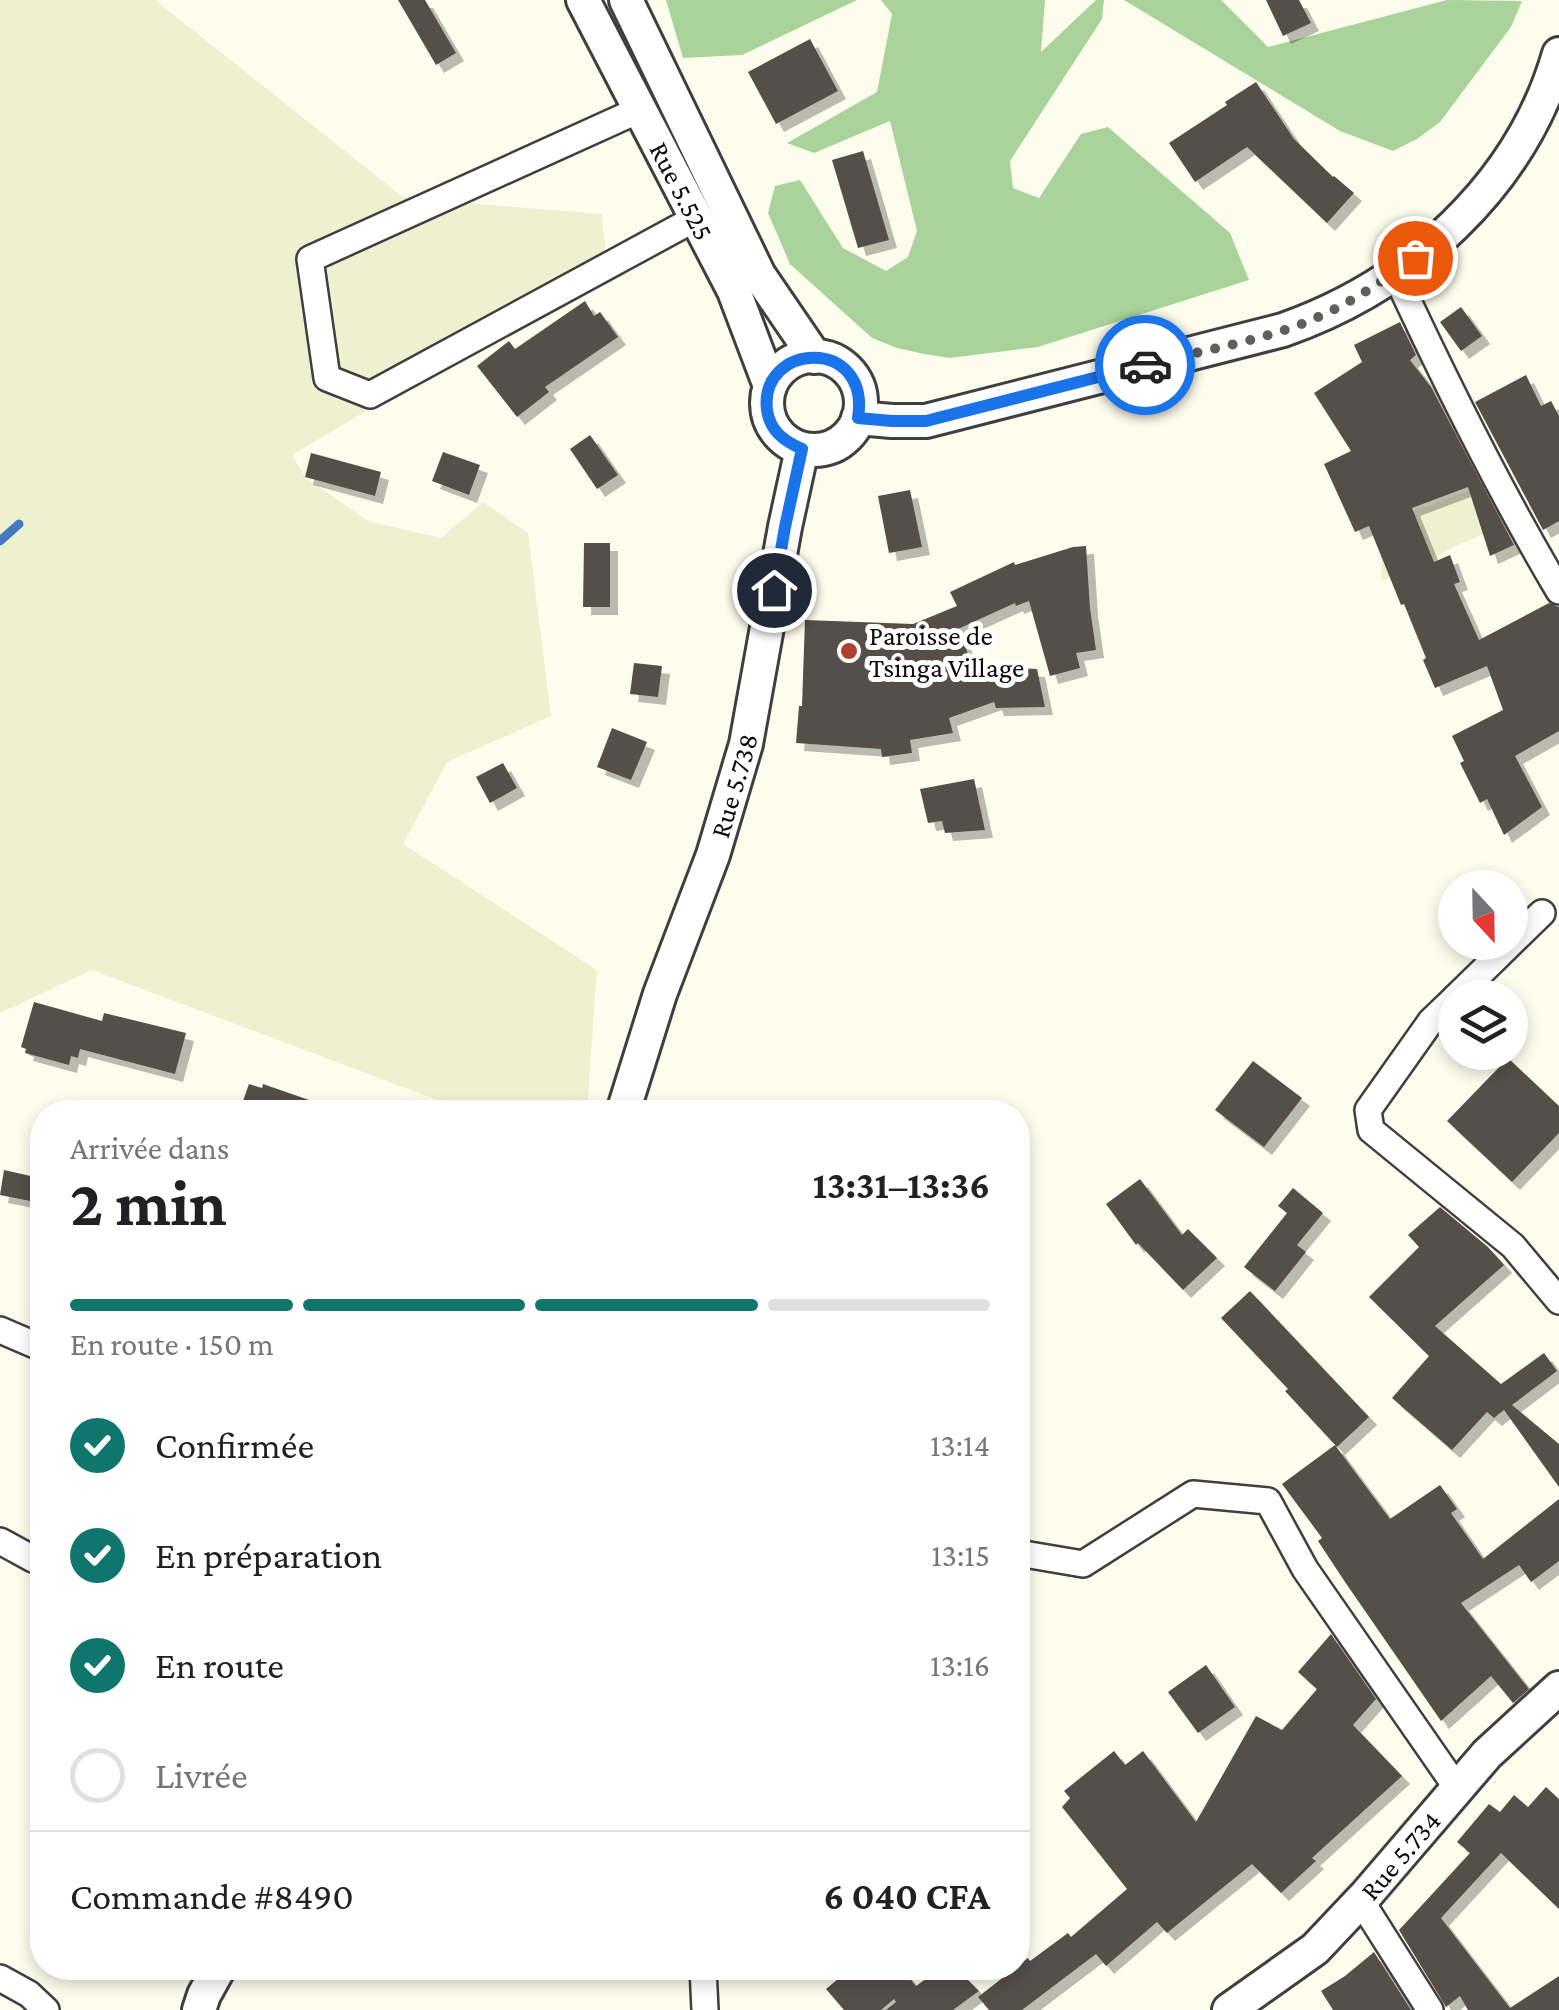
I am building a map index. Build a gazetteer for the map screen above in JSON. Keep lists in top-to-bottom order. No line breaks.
{"streets":{"street":["Rue 5.525","Rue 5.738","Rue 5.734"]},"crossings":[["Rue 5.525","Rue 5.738"]],"places":["Paroisse de Tsinga Village"],"north":"bottom","page":{"heading":["2 min","Arrivée dans","13:31–13:36"],"panel":["Commande #8490","6 040 CFA"],"bar":"En route · 150 m","list":[["Confirmée","13:14"],["En préparation","13:15"],["En route","13:16"],"Livrée"]}}
